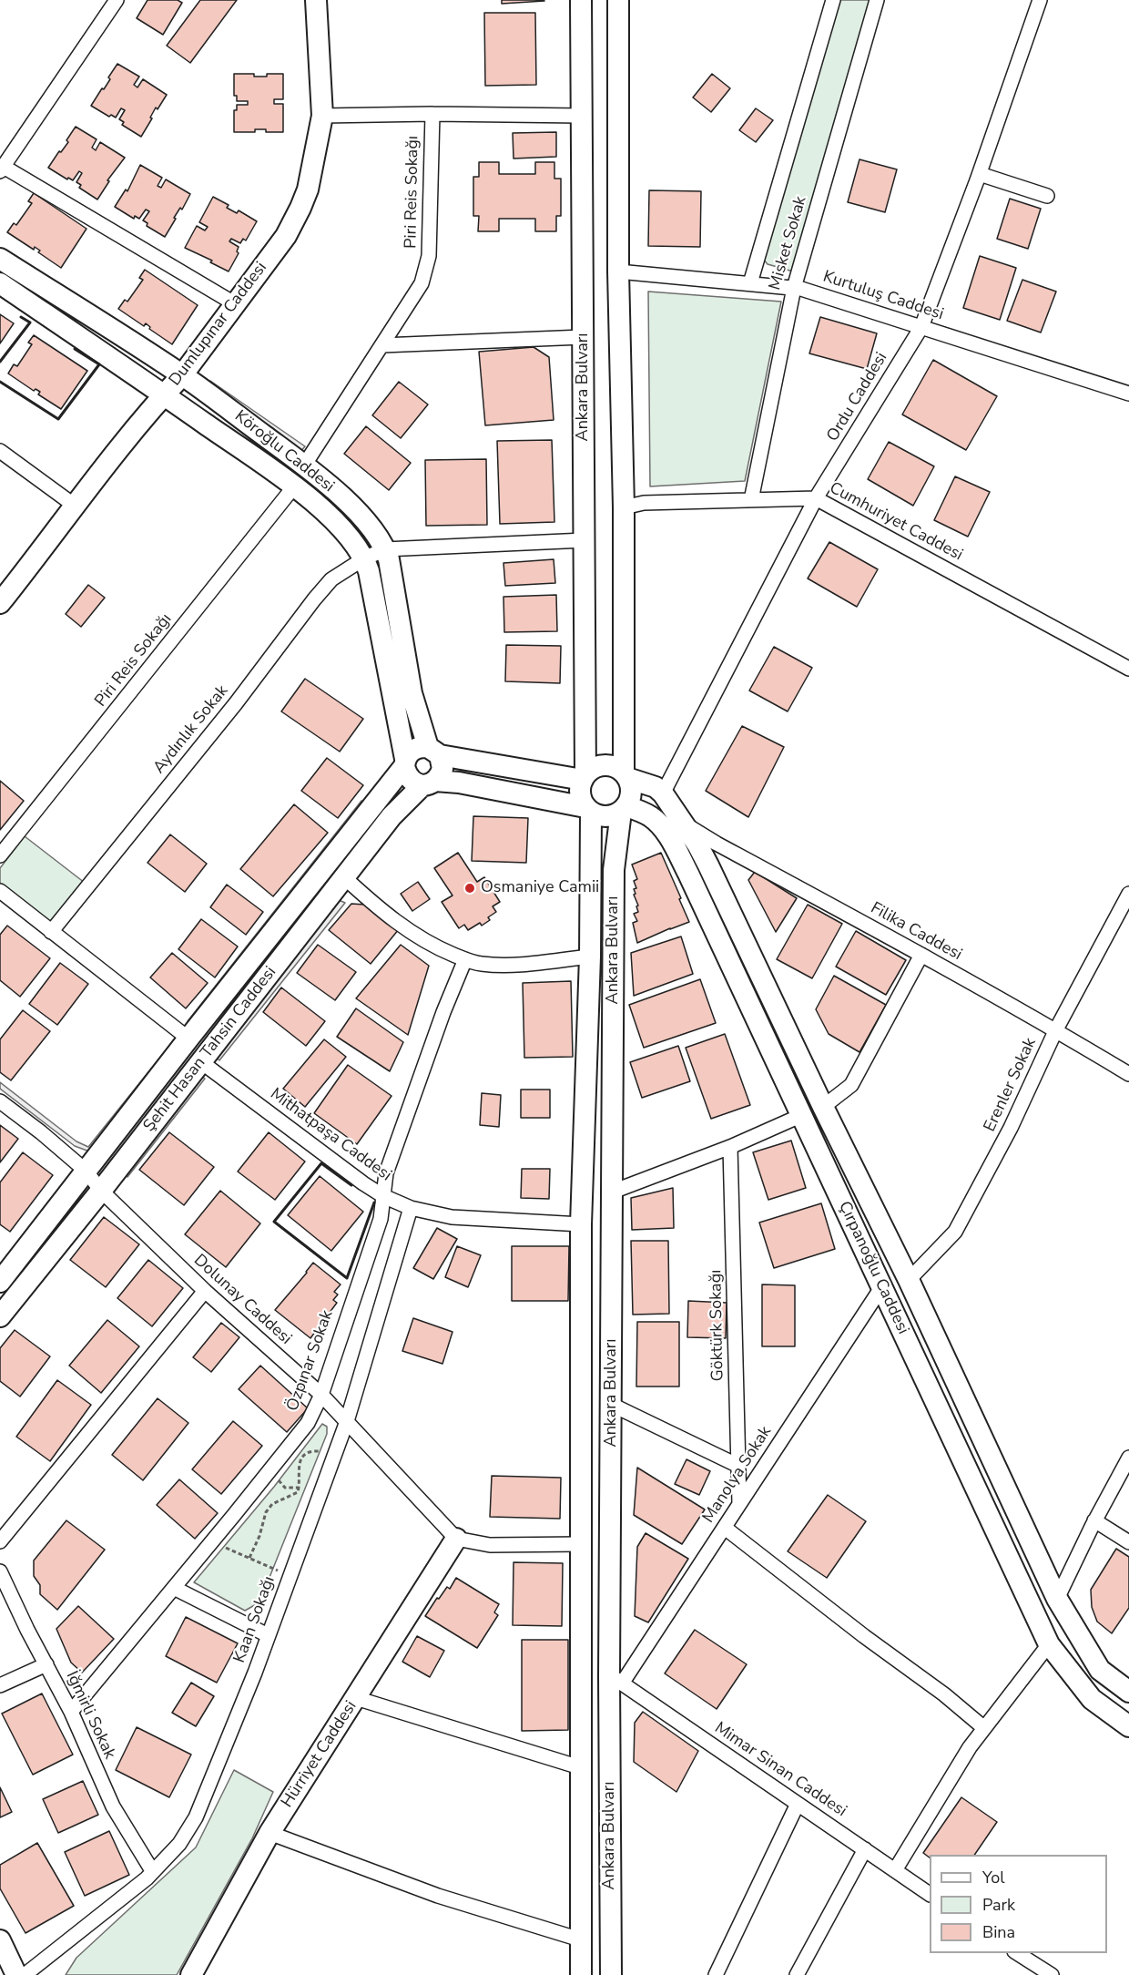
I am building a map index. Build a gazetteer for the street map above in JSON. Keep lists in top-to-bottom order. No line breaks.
{"streets":{"main road":["Dumlupınar Caddesi","Ankara Bulvarı","Köroğlu Caddesi","Şehit Hasan Tahsin Caddesi","Çırpanoğlu Caddesi","Hürriyet Caddesi"],"street":["Piri Reis Sokağı","Misket Sokak","Kurtuluş Caddesi","Ordu Caddesi","Cumhuriyet Caddesi","Aydınlık Sokak","Filika Caddesi","Erenler Sokak","Mithatpaşa Caddesi","Dolunay Caddesi","Göktürk Sokağı","Özpınar Sokak","Manolya Sokak","Kaan Sokağı","İğmirli Sokak","Mimar Sinan Caddesi"]},"crossings":[["Piri Reis Sokağı","Köroğlu Caddesi"],["Misket Sokak","Kurtuluş Caddesi"],["Misket Sokak","Cumhuriyet Caddesi"],["Kurtuluş Caddesi","Ankara Bulvarı"],["Kurtuluş Caddesi","Ordu Caddesi"],["Dumlupınar Caddesi","Köroğlu Caddesi"],["Ankara Bulvarı","Cumhuriyet Caddesi"],["Ankara Bulvarı","Mithatpaşa Caddesi"],["Ankara Bulvarı","Çırpanoğlu Caddesi"],["Ankara Bulvarı","Manolya Sokak"],["Ankara Bulvarı","Mimar Sinan Caddesi"],["Ordu Caddesi","Cumhuriyet Caddesi"],["Ordu Caddesi","Çırpanoğlu Caddesi"],["Köroğlu Caddesi","Aydınlık Sokak"],["Köroğlu Caddesi","Şehit Hasan Tahsin Caddesi"],["Filika Caddesi","Erenler Sokak"],["Filika Caddesi","Çırpanoğlu Caddesi"],["Şehit Hasan Tahsin Caddesi","Mithatpaşa Caddesi"],["Şehit Hasan Tahsin Caddesi","Dolunay Caddesi"],["Erenler Sokak","Çırpanoğlu Caddesi"],["Mithatpaşa Caddesi","Özpınar Sokak"],["Mithatpaşa Caddesi","Kaan Sokağı"],["Çırpanoğlu Caddesi","Manolya Sokak"],["Dolunay Caddesi","Özpınar Sokak"],["Dolunay Caddesi","Kaan Sokağı"],["Dolunay Caddesi","Hürriyet Caddesi"],["Göktürk Sokağı","Manolya Sokak"],["Özpınar Sokak","İğmirli Sokak"],["Manolya Sokak","Mimar Sinan Caddesi"],["Kaan Sokağı","İğmirli Sokak"]],"places":["Osmaniye Camii"],"legend":["Yol","Park","Bina"]}
